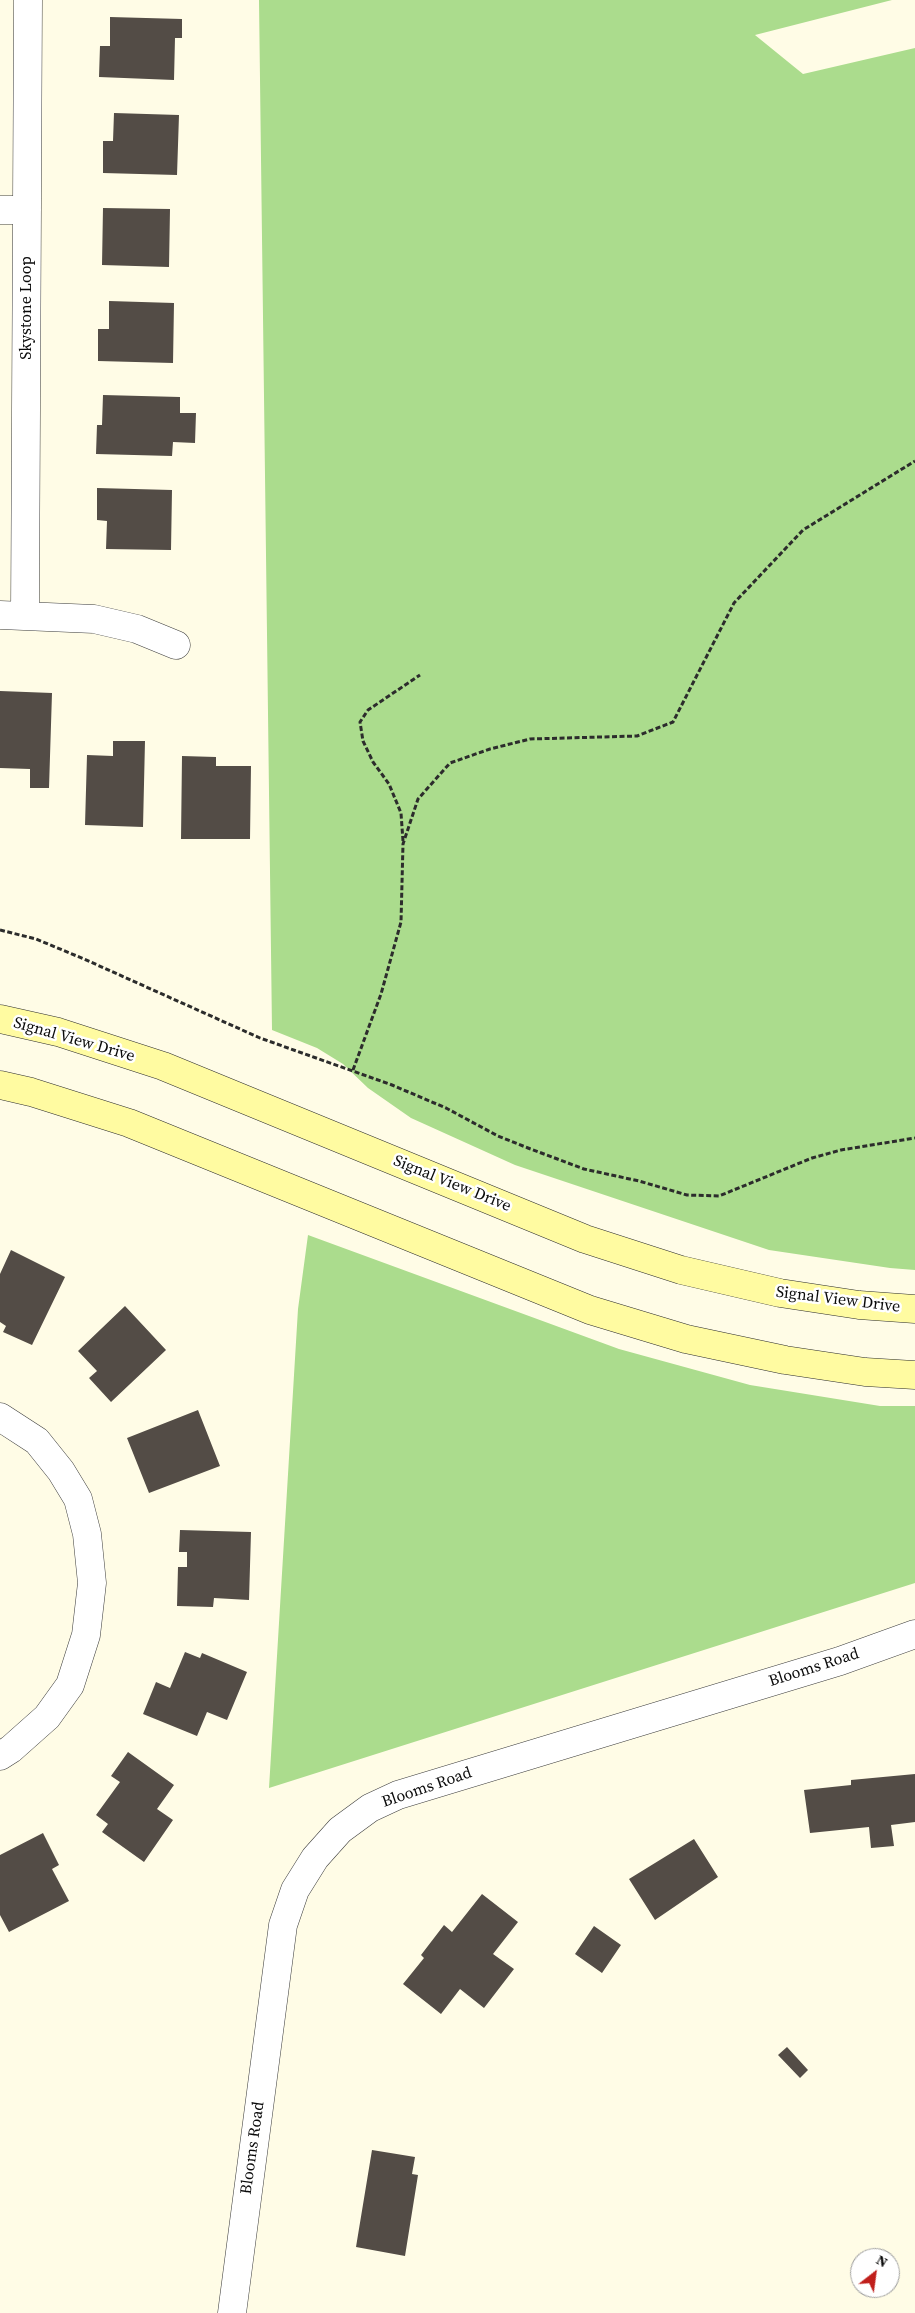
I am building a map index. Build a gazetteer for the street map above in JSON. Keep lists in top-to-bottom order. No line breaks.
{"streets":{"main road":["Signal View Drive"],"street":["Skystone Loop","Blooms Road"]},"north":"top right"}
